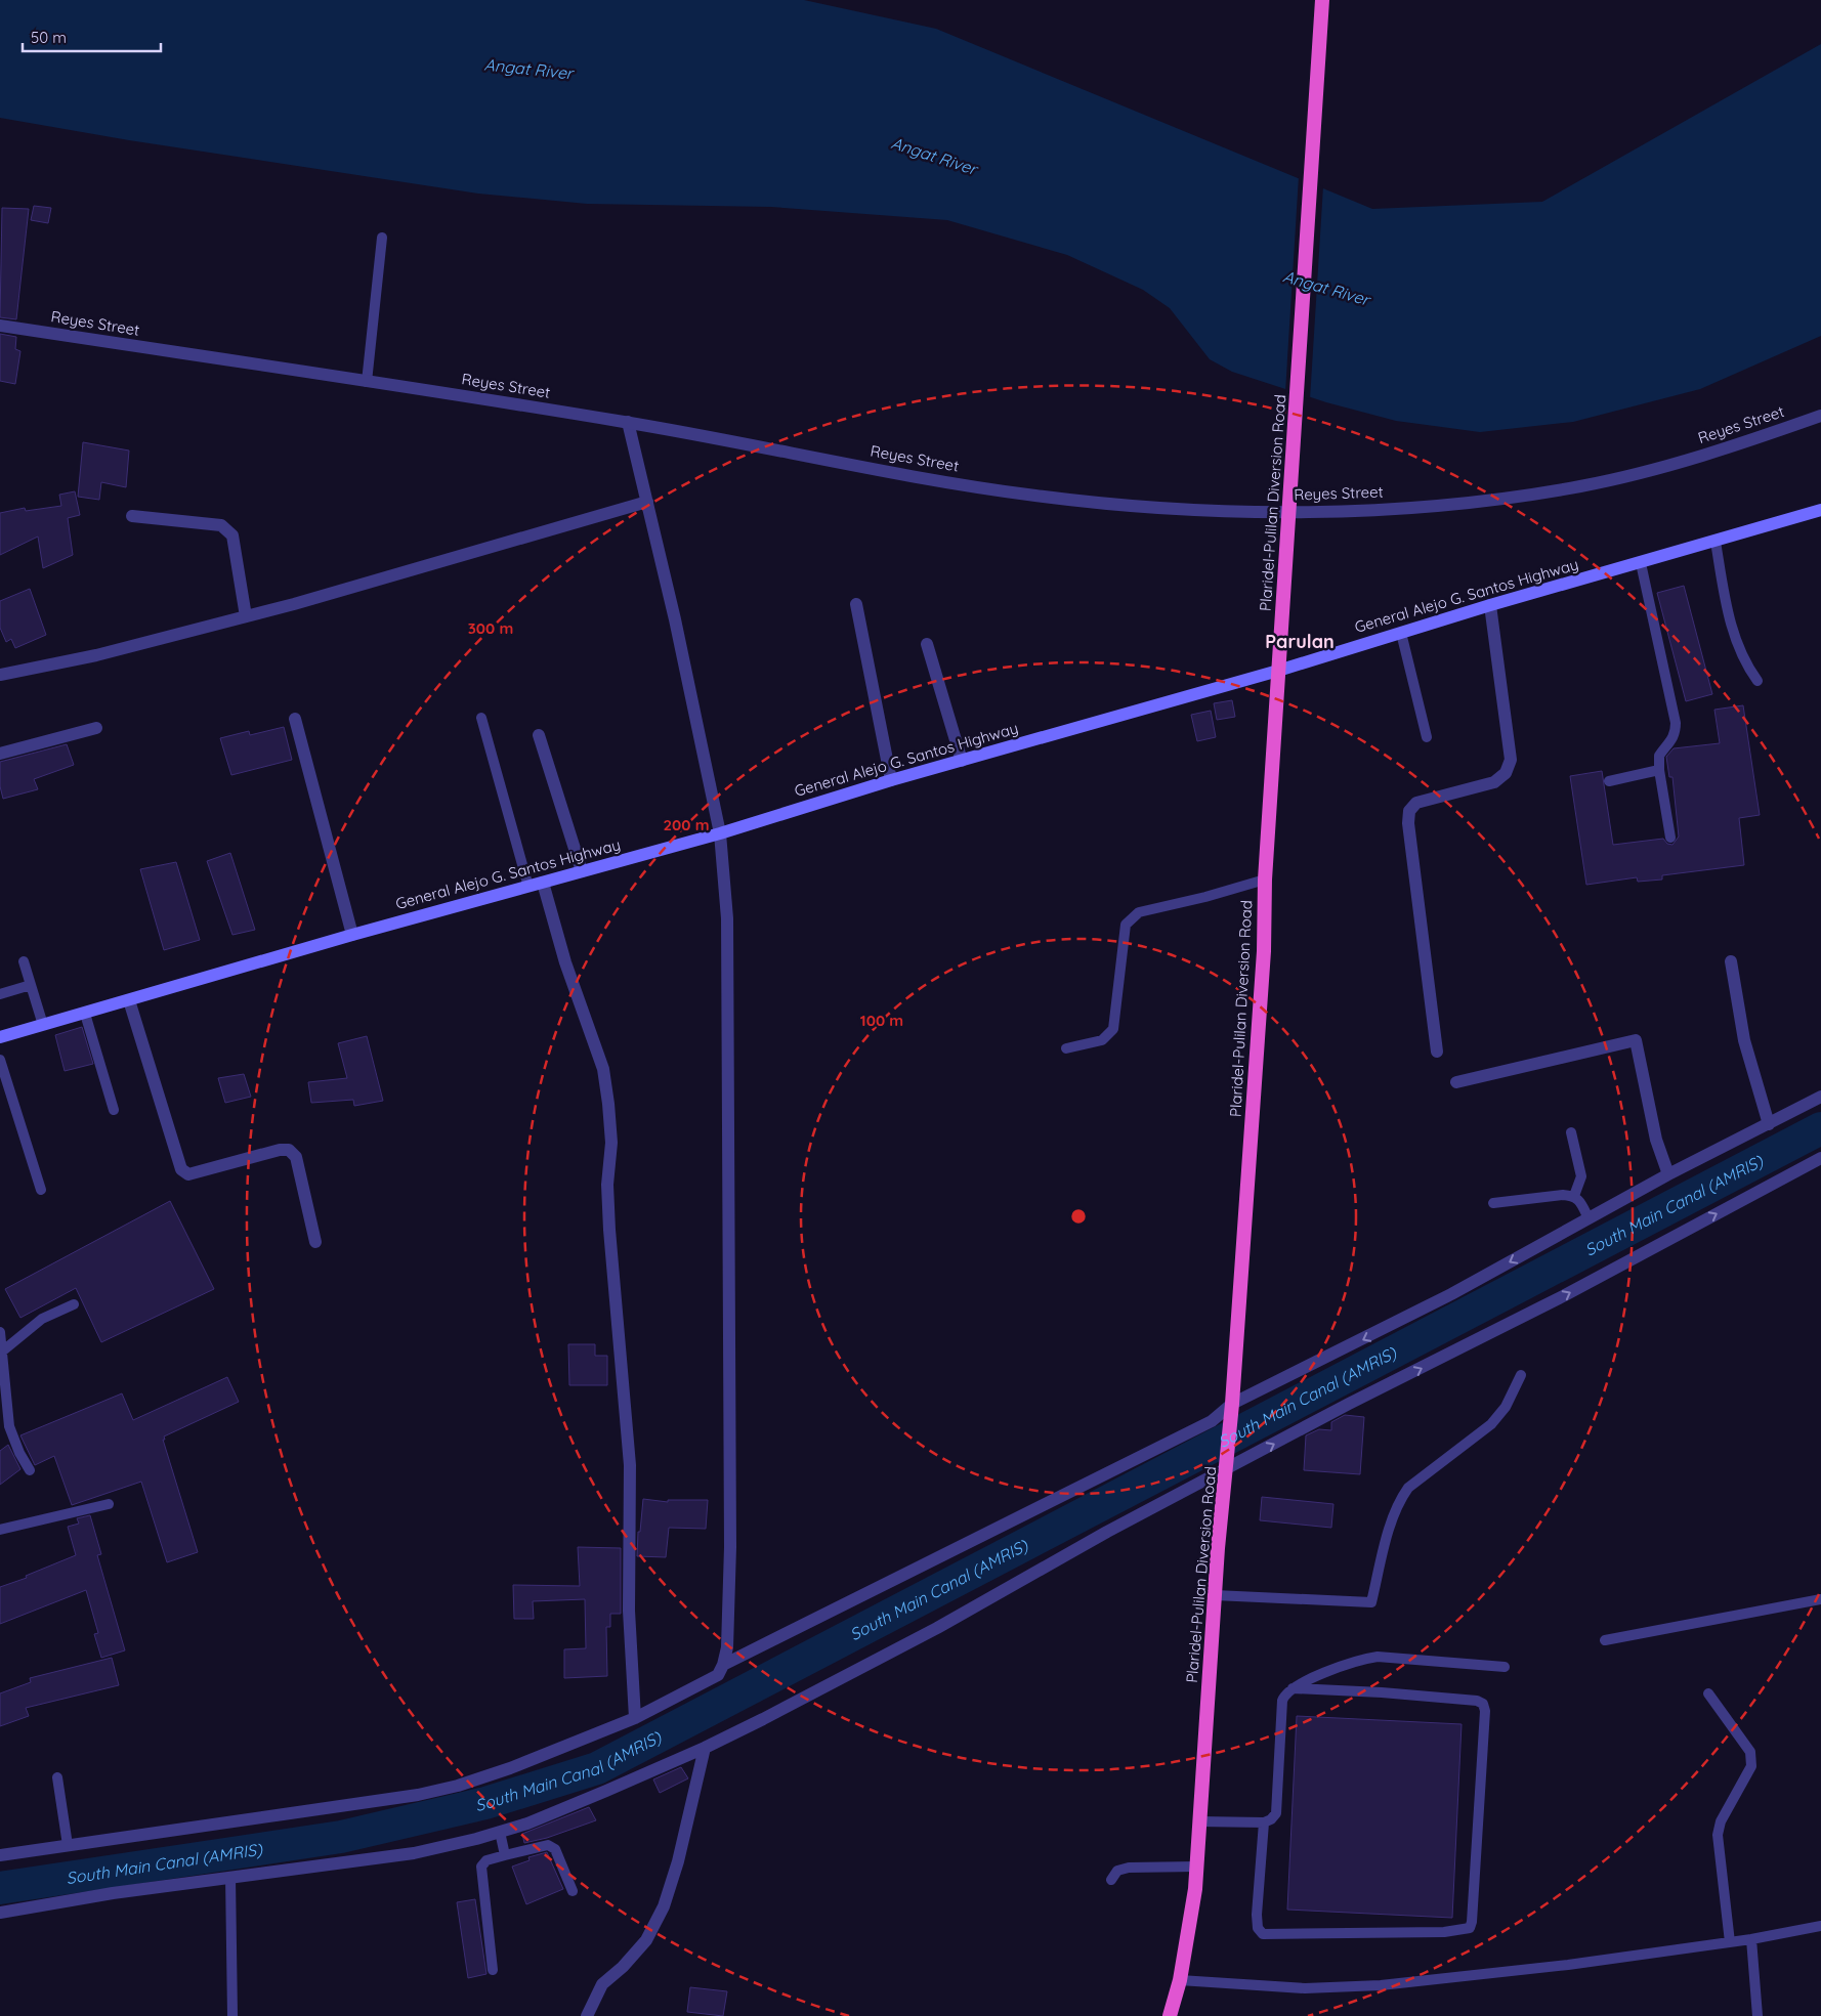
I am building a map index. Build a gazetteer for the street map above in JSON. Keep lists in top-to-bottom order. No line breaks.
{"streets":{"highway":["Plaridel-Pulilan Diversion Road"],"main road":["General Alejo G. Santos Highway"],"street":["Reyes Street"]},"crossings":[["Reyes Street","Plaridel-Pulilan Diversion Road"],["Plaridel-Pulilan Diversion Road","General Alejo G. Santos Highway"]],"districts":["Parulan"],"water":["Angat River","South Main Canal (AMRIS)"],"scale_bar":"50 m","rings":["300 m","200 m","100 m"]}
